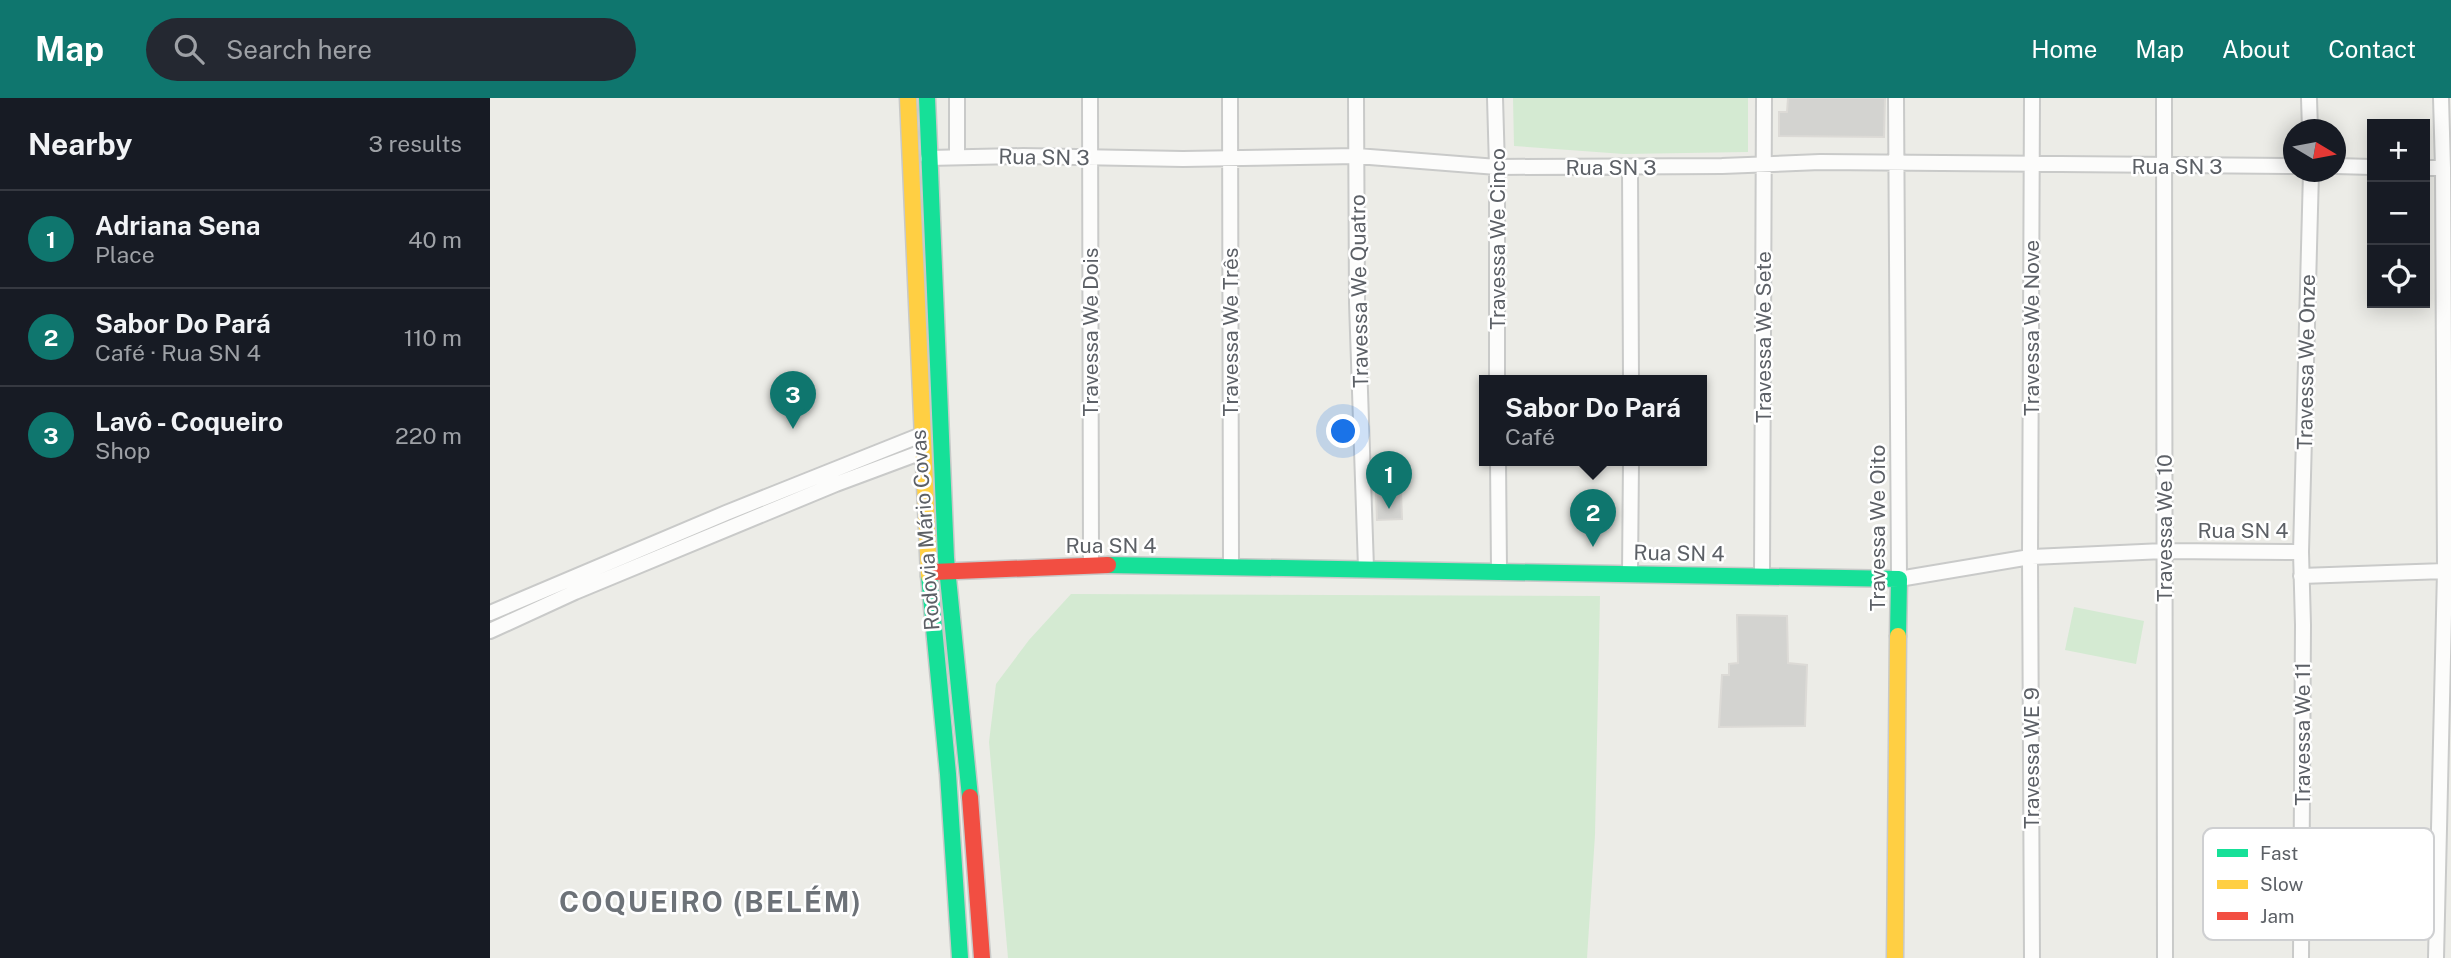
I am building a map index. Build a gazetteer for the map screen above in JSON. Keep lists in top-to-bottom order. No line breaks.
{"streets":{"main road":["Travessa We Oito","Rodovia Mário Covas","Rua SN 4"],"street":["Rua SN 3","Travessa We Cinco","Travessa We Quatro","Travessa We Nove","Travessa We Dois","Travessa We Três","Travessa We Sete","Travessa We Onze","Travessa We 10","Travessa We 11","Travessa WE 9"]},"crossings":[["Rua SN 3","Travessa We Cinco"],["Rua SN 3","Travessa We Quatro"],["Rua SN 3","Travessa We Nove"],["Rua SN 3","Travessa We Dois"],["Rua SN 3","Travessa We Três"],["Rua SN 3","Travessa We Sete"],["Rua SN 3","Travessa We Oito"],["Rua SN 3","Travessa We 10"],["Rua SN 3","Rodovia Mário Covas"],["Travessa We Quatro","Rua SN 4"],["Travessa We Nove","Rua SN 4"],["Travessa We Nove","Travessa WE 9"],["Travessa We Dois","Rua SN 4"],["Travessa We Três","Rua SN 4"],["Travessa We Sete","Rua SN 4"],["Travessa We Onze","Rua SN 4"],["Travessa We Onze","Travessa We 11"],["Travessa We Oito","Rua SN 4"],["Travessa We 10","Rua SN 4"],["Rodovia Mário Covas","Rua SN 4"],["Rua SN 4","Travessa We 11"],["Rua SN 4","Travessa WE 9"]],"districts":["COQUEIRO (BELÉM)"],"legend":["Fast","Slow","Jam"],"north":"right","page":{"header":"Map","search":"Search here","nav":["Home","Map","About","Contact"],"heading":["Nearby","3 results"],"map_buttons":["+","−"],"list":[{"mark":"1","name":"Adriana Sena","note":"Place","value":"40 m"},{"mark":"2","name":"Sabor Do Pará","note":"Café · Rua SN 4","value":"110 m"},{"mark":"3","name":"Lavô - Coqueiro","note":"Shop","value":"220 m"}],"pins":["3","1","2"],"popup":["Sabor Do Pará","Café"]}}
